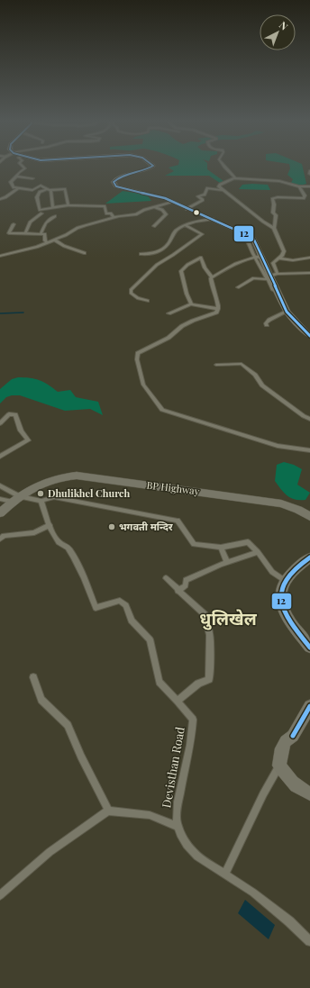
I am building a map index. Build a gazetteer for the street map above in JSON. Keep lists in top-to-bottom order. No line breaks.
{"streets":{"highway":["BP Highway"],"street":["Devisthan Road"]},"districts":["धुलिखेल"],"places":["Dhulikhel Church","भगवती मन्दिर"],"lines":["transit line 12"],"north":"top right"}
